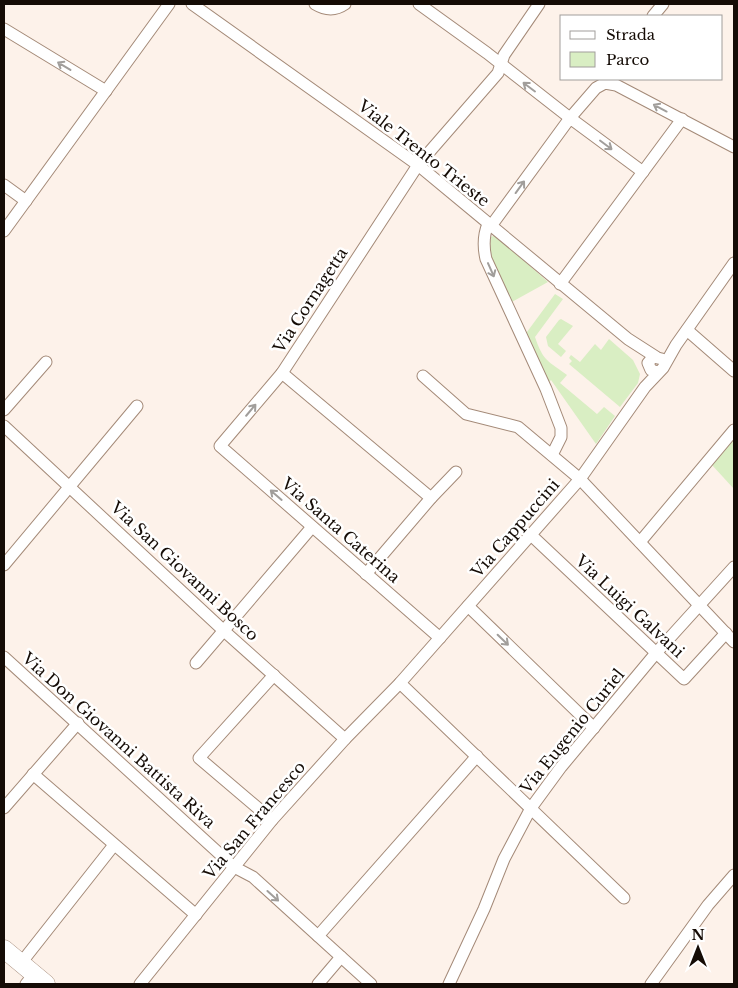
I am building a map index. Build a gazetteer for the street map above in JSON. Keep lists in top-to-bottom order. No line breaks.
{"streets":{"street":["Viale Trento Trieste","Via Cornagetta","Via Cappuccini","Via Santa Caterina","Via San Giovanni Bosco","Via Luigi Galvani","Via Eugenio Curiel","Via Don Giovanni Battista Riva","Via San Francesco"]},"crossings":[["Viale Trento Trieste","Via Cornagetta"],["Viale Trento Trieste","Via Cappuccini"],["Via Cornagetta","Via Santa Caterina"],["Via Cappuccini","Via Santa Caterina"],["Via Cappuccini","Via Luigi Galvani"],["Via Cappuccini","Via San Francesco"],["Via San Giovanni Bosco","Via San Francesco"],["Via Luigi Galvani","Via Eugenio Curiel"],["Via Don Giovanni Battista Riva","Via San Francesco"]],"legend":["Strada","Parco"],"north":"top"}
